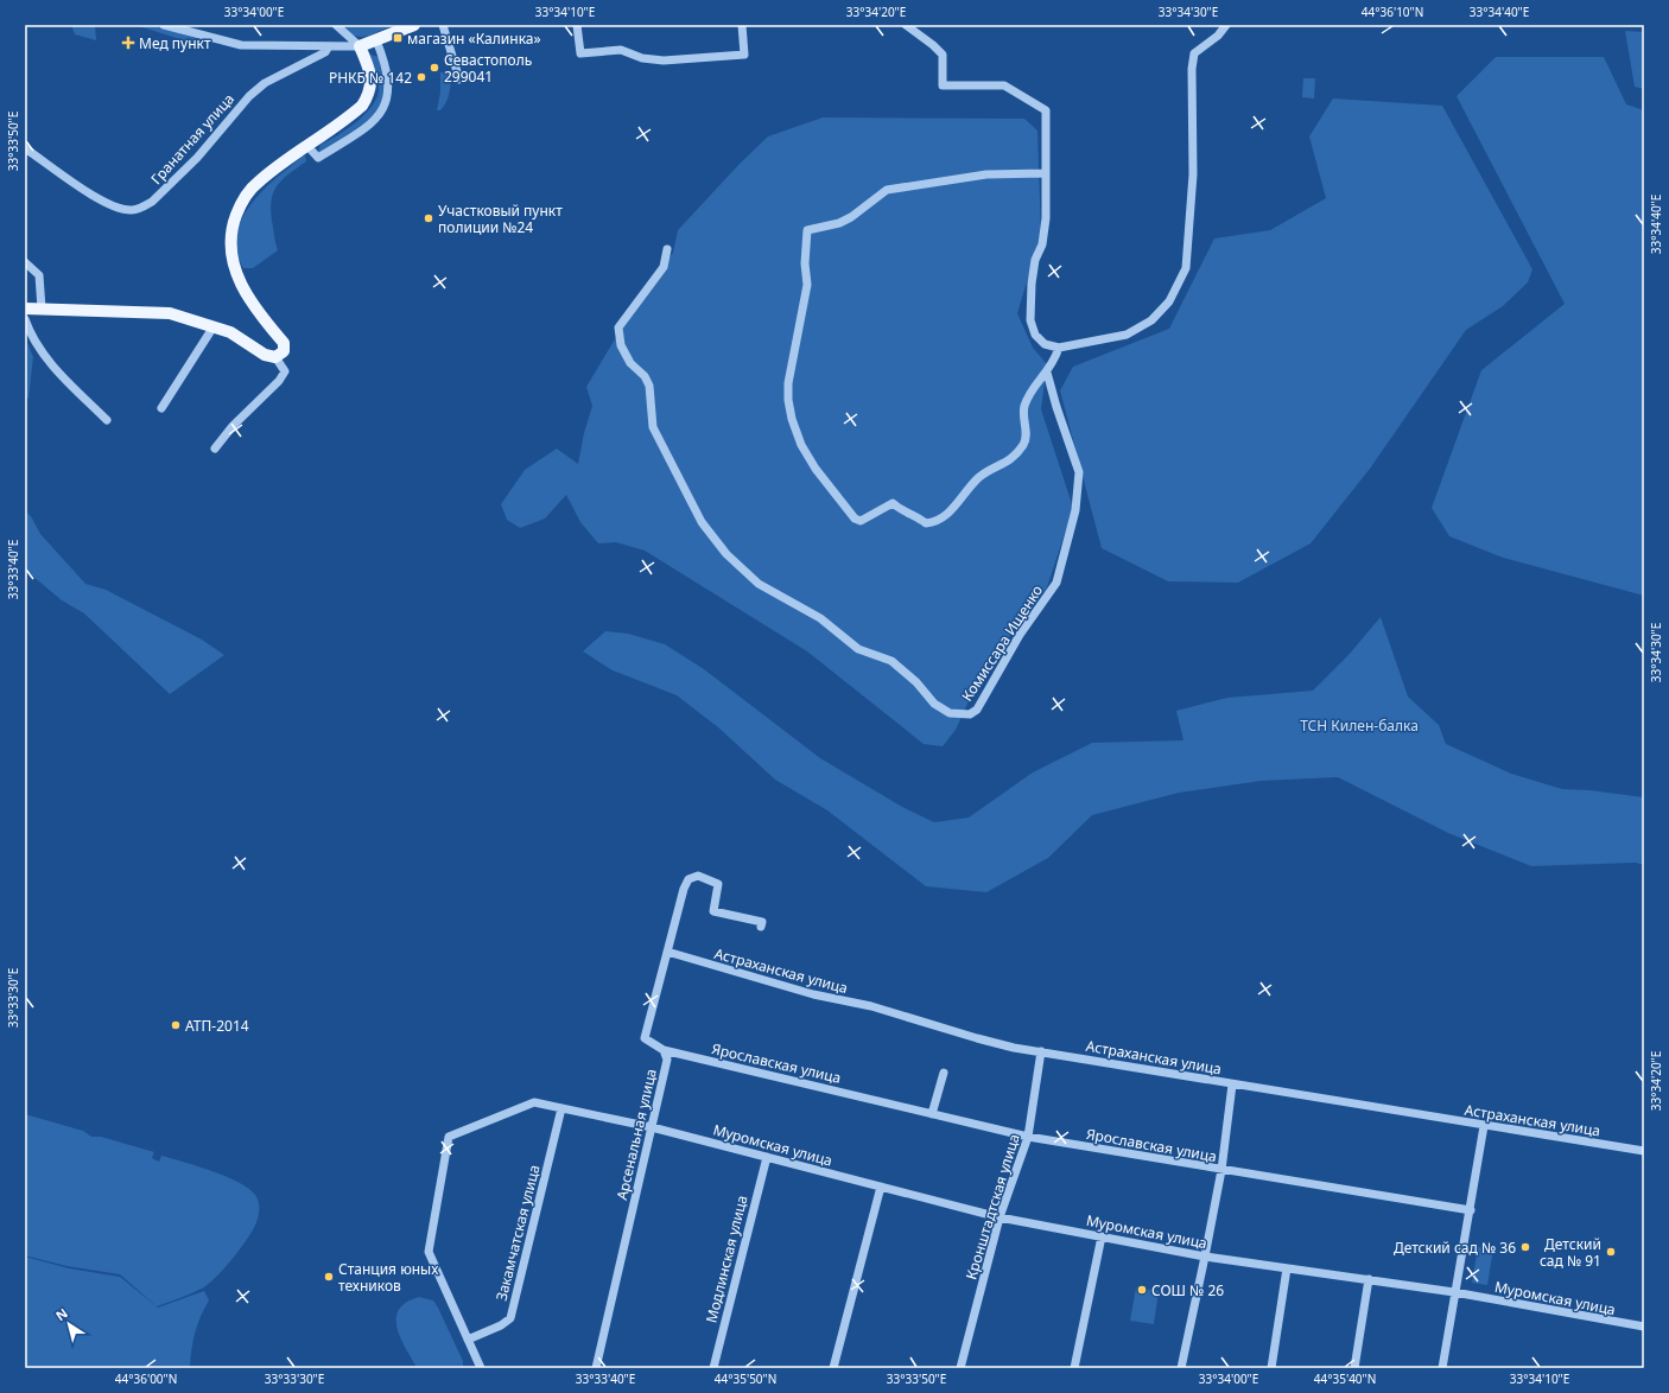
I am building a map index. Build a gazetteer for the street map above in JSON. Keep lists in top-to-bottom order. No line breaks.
{"streets":{"street":["Гранатная улица","Комиссара Ищенко","Астраханская улица","Ярославская улица","Арсенальная улица","Муромская улица","Кронштадтская улица","Закамчатская улица","Модлинская улица"]},"crossings":[["Астраханская улица","Кронштадтская улица"],["Ярославская улица","Арсенальная улица"],["Ярославская улица","Кронштадтская улица"],["Арсенальная улица","Муромская улица"],["Муромская улица","Кронштадтская улица"],["Муромская улица","Закамчатская улица"],["Муромская улица","Модлинская улица"]],"parks":["ТСН Килен-балка"],"places":{"transit":["магазин «Калинка»"],"health":["Мед пункт"],"other":["Севастополь 299041","РНКБ № 142","Участковый пункт полиции №24","АТП-2014","Детский сад № 36","Детский сад № 91","Станция юных техников","СОШ № 26"]},"north":"top left","coordinates":["33°34'00\"E","33°34'10\"E","33°34'20\"E","33°34'30\"E","44°36'10\"N","33°34'40\"E","33°33'50\"E","33°33'40\"E","33°33'30\"E","44°36'00\"N","44°35'50\"N","44°35'40\"N"]}
